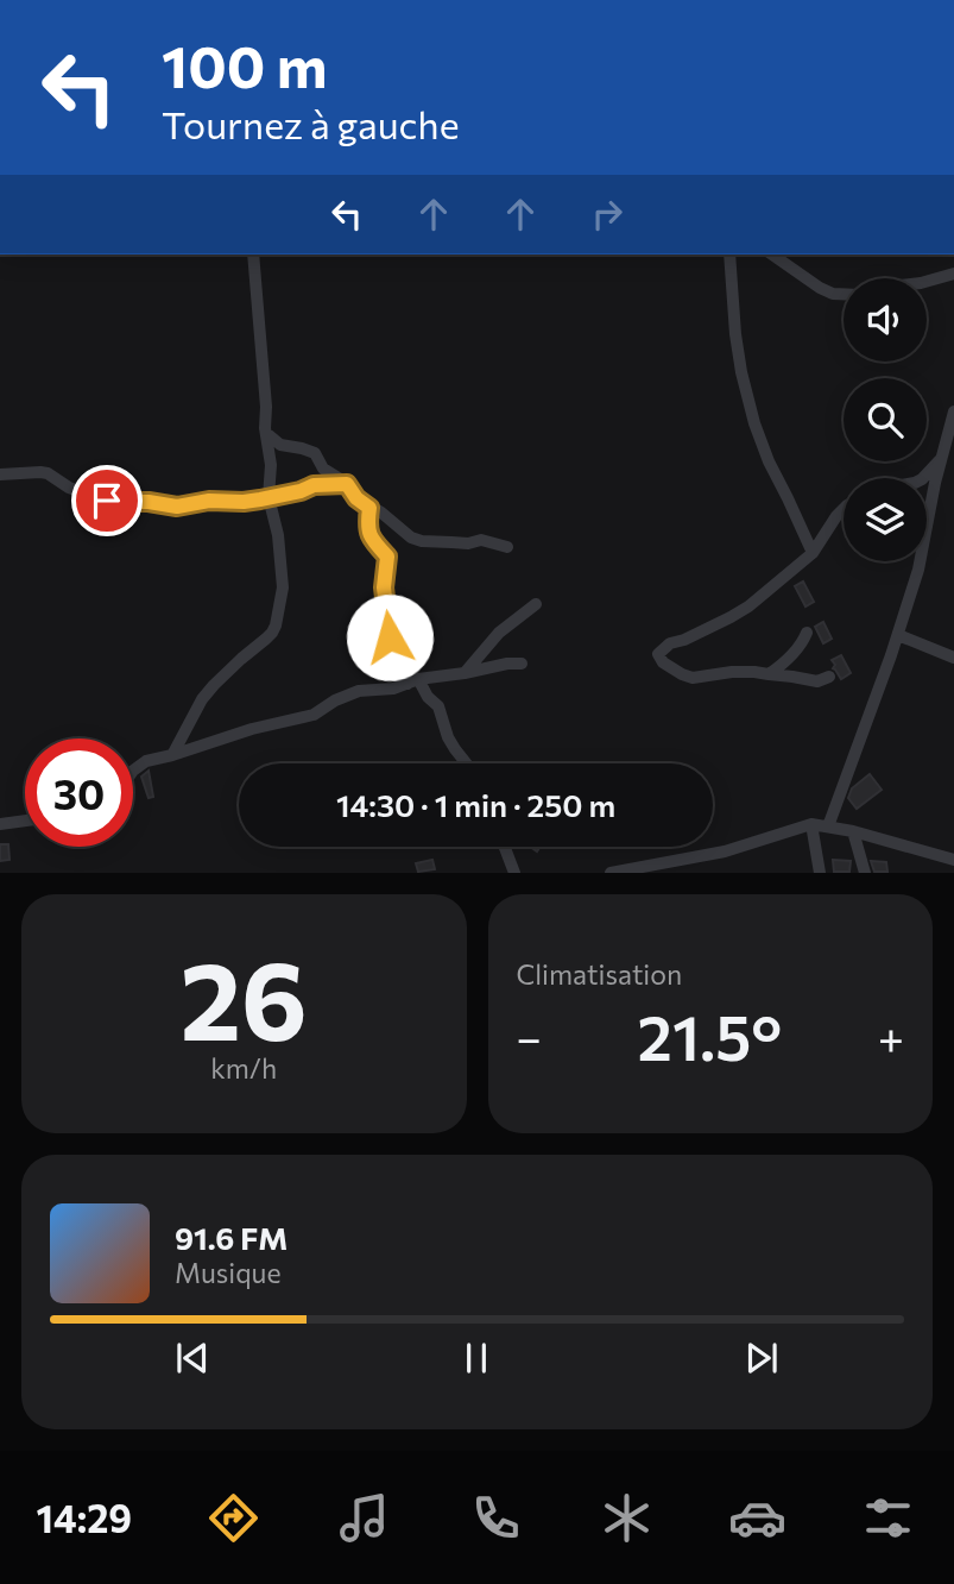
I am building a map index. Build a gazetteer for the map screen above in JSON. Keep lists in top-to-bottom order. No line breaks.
{"page":{"turn":["100 m","Tournez à gauche"],"limit":"30","trip":"14:30 · 1 min · 250 m","tile":[["26","km/h"],"Climatisation"],"heat":["−","21.5°","+"],"song":["91.6 FM","Musique"],"tabs":"14:29"}}
